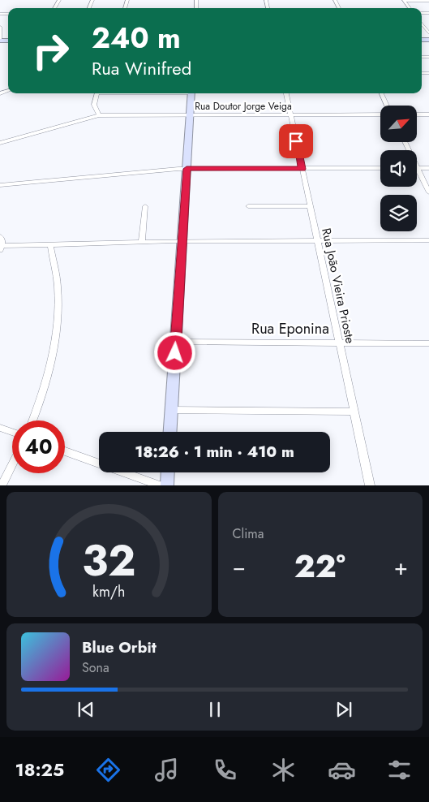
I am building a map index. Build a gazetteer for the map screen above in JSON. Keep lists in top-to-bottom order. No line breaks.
{"streets":{"street":["Rua Doutor Jorge Veiga","Rua João Vieira Prioste","Rua Eponina"]},"crossings":[["Rua Doutor Jorge Veiga","Rua João Vieira Prioste"],["Rua João Vieira Prioste","Rua Eponina"]],"north":"top right","page":{"turn":["240 m","Rua Winifred"],"limit":"40","trip":"18:26 · 1 min · 410 m","tile":"Clima","heat":["−","22°","+"],"song":["Blue Orbit","Sona"],"tabs":"18:25","gauge":["32","km/h"]}}
